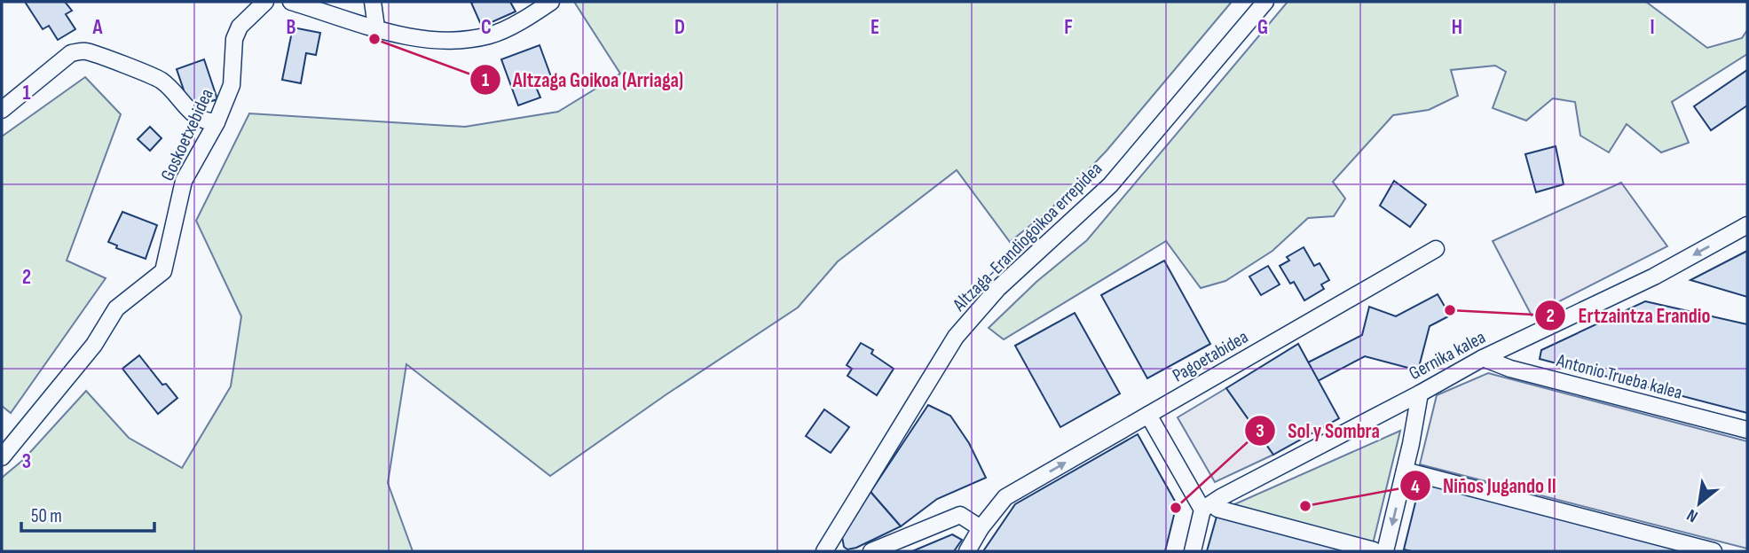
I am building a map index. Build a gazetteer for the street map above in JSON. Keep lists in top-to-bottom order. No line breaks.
{"streets":{"street":["Goskoetxebidea","Altzaga-Erandiogoikoa errepidea","Gernika kalea","Pagoetabidea","Antonio Trueba kalea"]},"crossings":[["Gernika kalea","Antonio Trueba kalea"]],"one_way":["Gernika kalea","Pagoetabidea"],"places":["Altzaga Goikoa (Arriaga)","Ertzaintza Erandio","Niños Jugando II","Sol y Sombra"],"scale_bar":"50 m","north":"bottom left","grid":{"columns":["A","B","C","D","E","F","G","H","I"],"rows":["1","2","3"]}}
